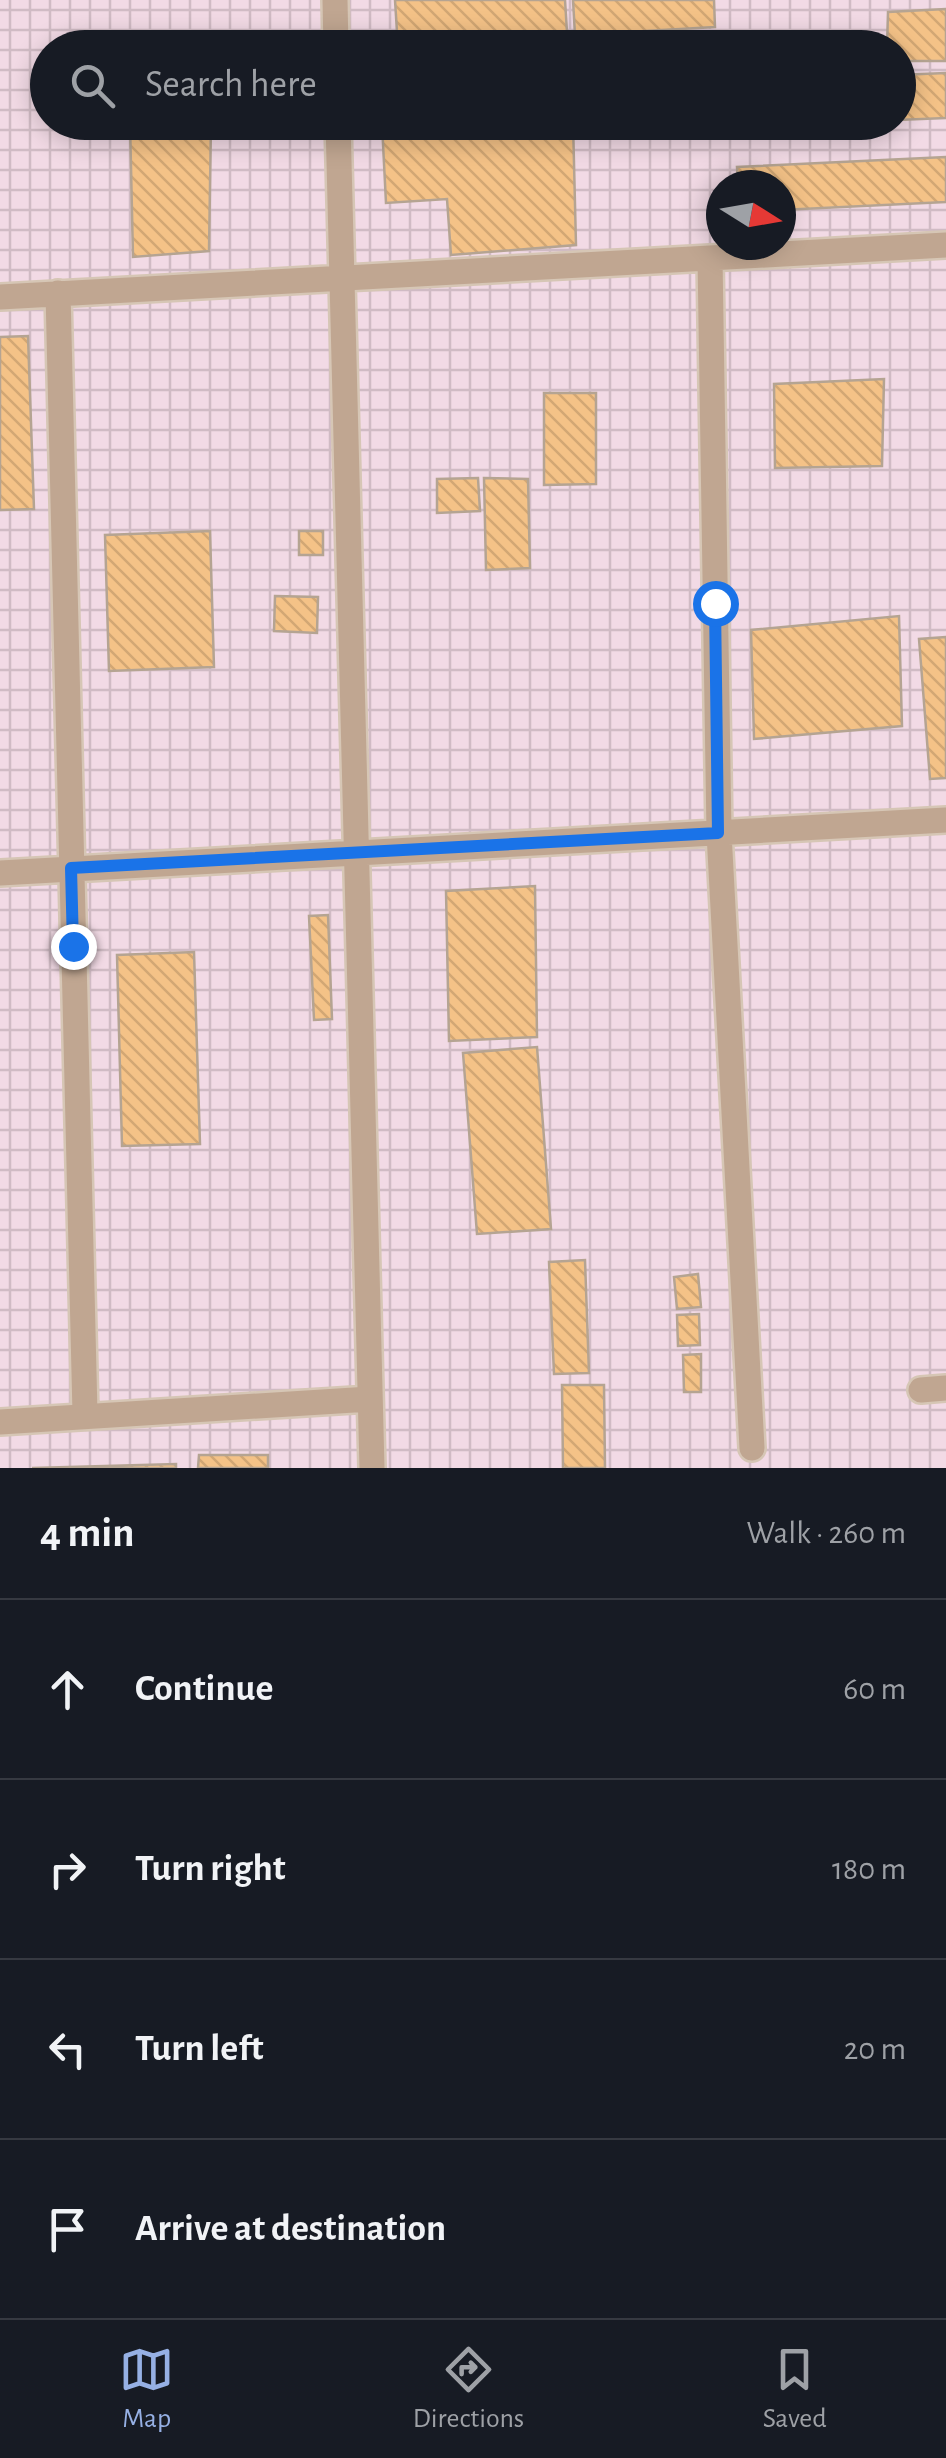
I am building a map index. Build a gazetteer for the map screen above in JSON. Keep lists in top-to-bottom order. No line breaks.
{"north":"right","page":{"search":"Search here","heading":["4 min","Walk · 260 m"],"list":[["Continue","60 m"],["Turn right","180 m"],["Turn left","20 m"],"Arrive at destination"],"nav":["Map","Directions","Saved"]}}
